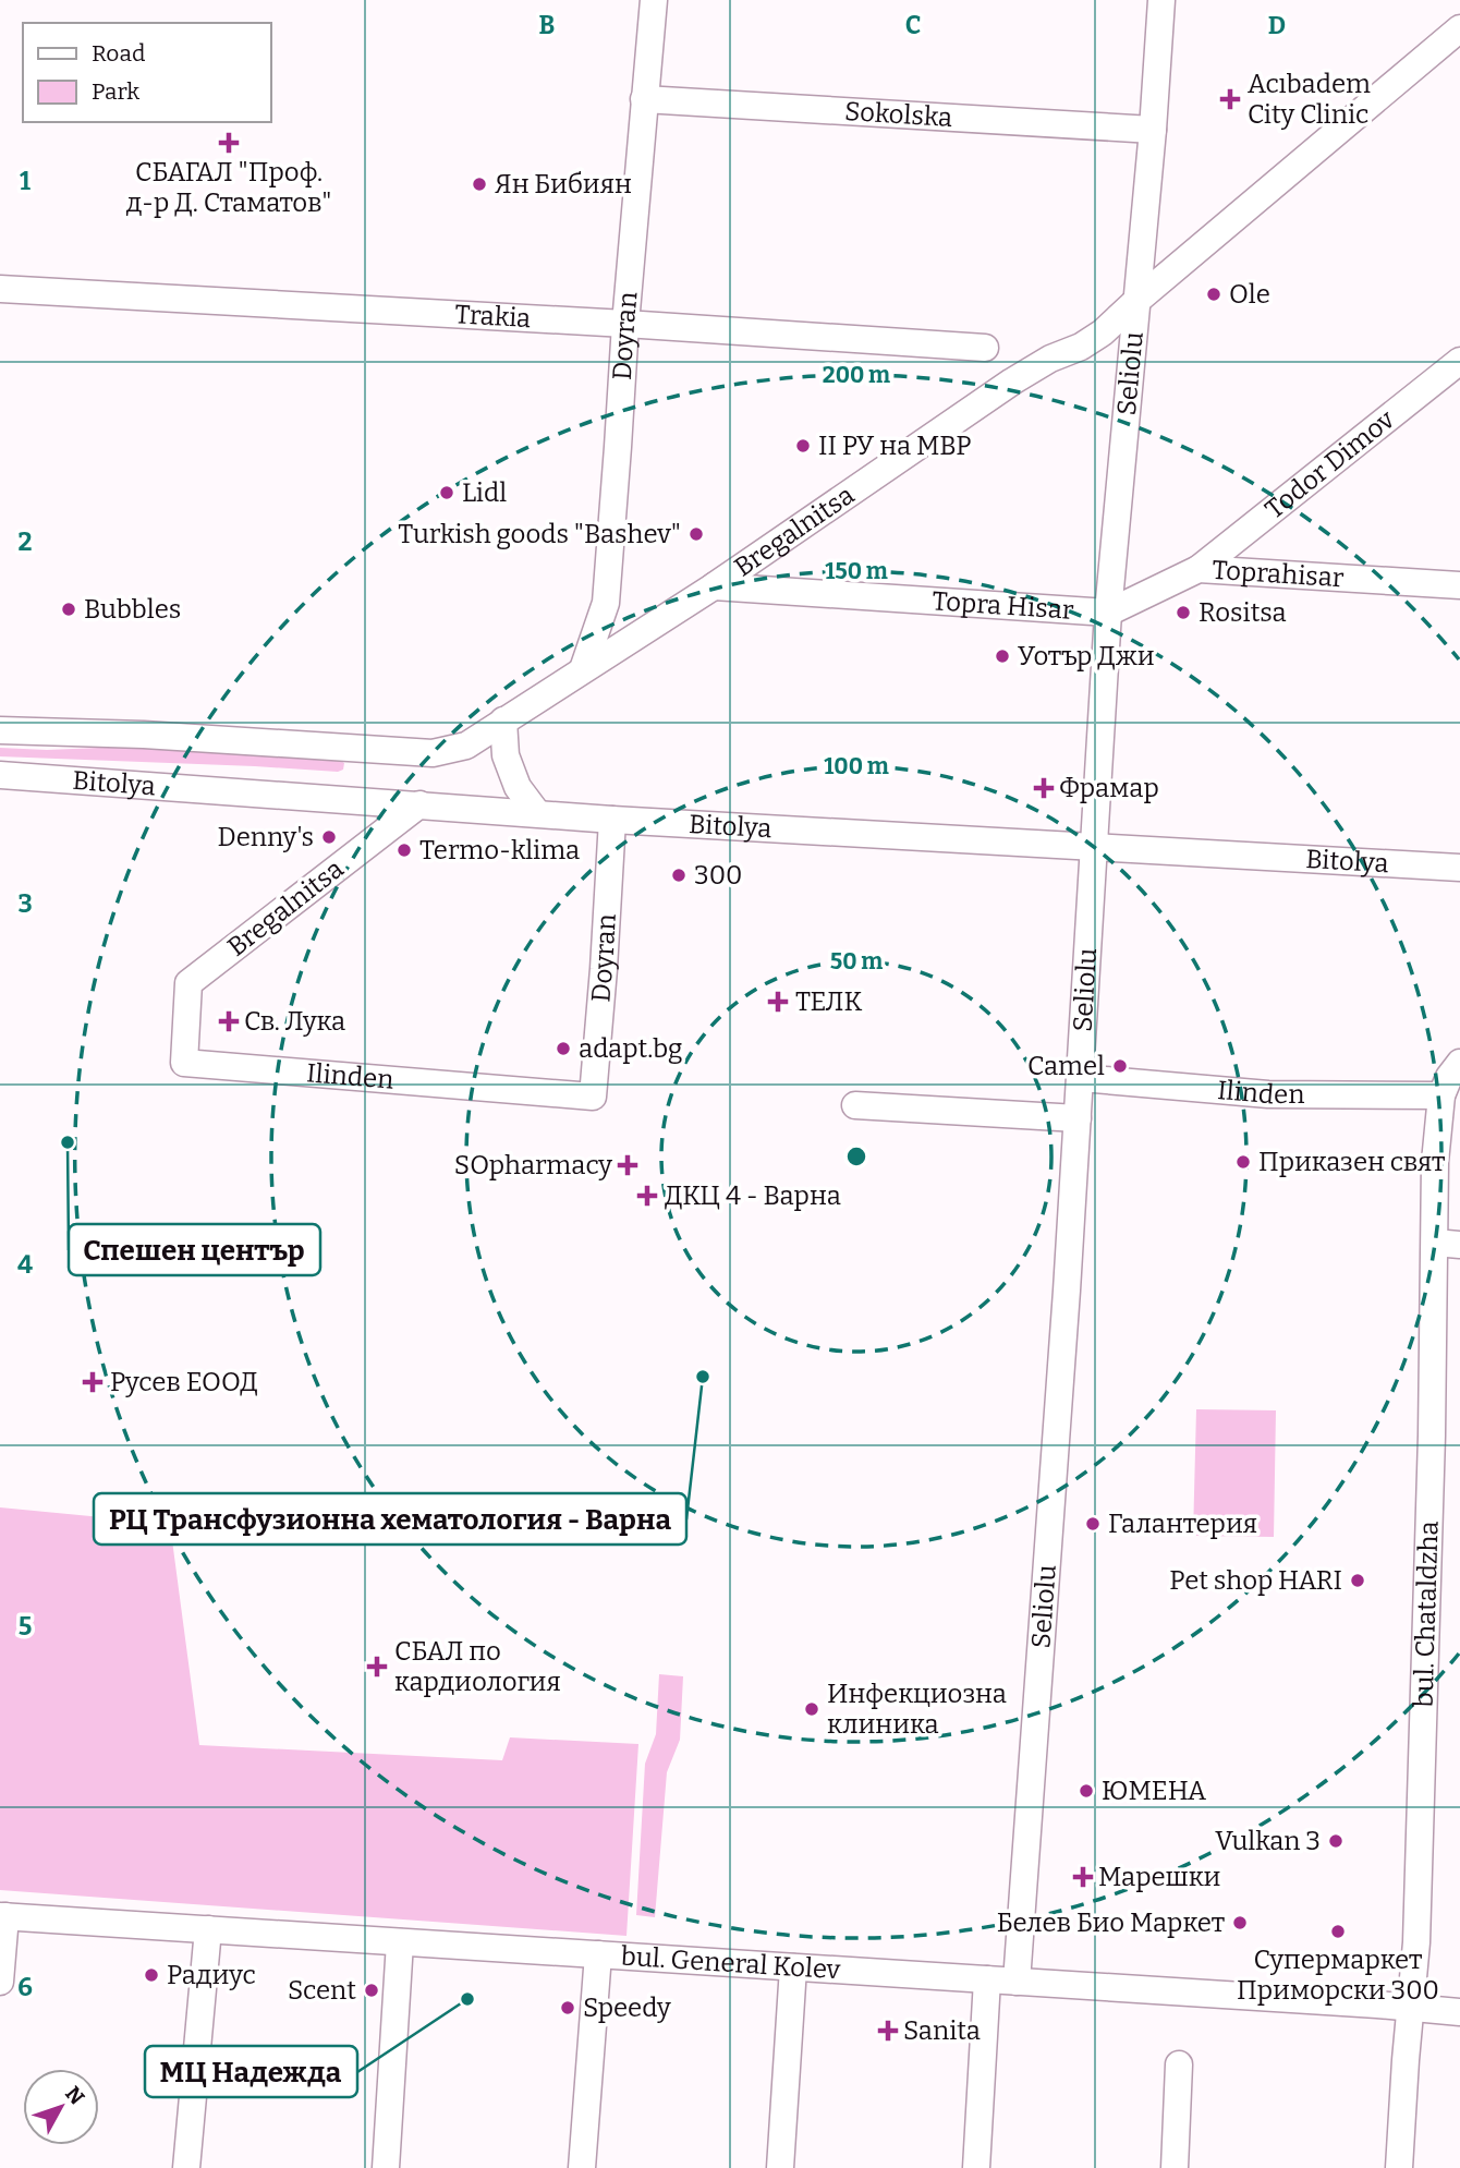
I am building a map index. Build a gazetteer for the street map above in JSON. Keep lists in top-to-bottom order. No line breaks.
{"streets":{"street":["Sokolska","Trakia","Doyran","Seliolu","Todor Dimov","Bregalnitsa","Toprahisar","Topra Hisar","Bitolya","Ilinden","bul. Chataldzha","bul. General Kolev"]},"crossings":[["Sokolska","Doyran"],["Sokolska","Seliolu"],["Trakia","Doyran"],["Doyran","Bregalnitsa"],["Doyran","Bitolya"],["Doyran","Ilinden"],["Seliolu","Bregalnitsa"],["Seliolu","Toprahisar"],["Seliolu","Topra Hisar"],["Seliolu","Bitolya"],["Seliolu","Ilinden"],["Seliolu","bul. General Kolev"],["Todor Dimov","Toprahisar"],["Bregalnitsa","Topra Hisar"],["Bregalnitsa","Bitolya"],["Bregalnitsa","Ilinden"],["Toprahisar","Topra Hisar"],["Ilinden","bul. Chataldzha"],["bul. Chataldzha","bul. General Kolev"]],"places":{"health":["Acıbadem City Clinic","СБАГАЛ \"Проф. д-р Д. Стаматов\"","Фрамар","ТЕЛК","Св. Лука","SOpharmacy","ДКЦ 4 - Варна","Русев ЕООД","СБАЛ по кардиология","Марешки","Sanita"],"other":["Ян Бибиян","Ole","II РУ на МВР","Lidl","Turkish goods \"Bashev\"","Bubbles","Rositsa","Уотър Джи","Denny's","Termo-klima","300","adapt.bg","Camel","Спешен център","Приказен свят","РЦ Трансфузионна хематология - Варна","Галантерия","Pet shop HARI","Инфекциозна клиника","ЮМЕНА","Vulkan 3","Белев Био Маркет","Супермаркет Приморски 300","Радиус","Scent","МЦ Надежда","Speedy"]},"legend":["Road","Park"],"north":"top right","grid":{"columns":["B","C","D"],"rows":["1","2","3","4","5","6"]},"rings":["200 m","150 m","100 m","50 m"]}
